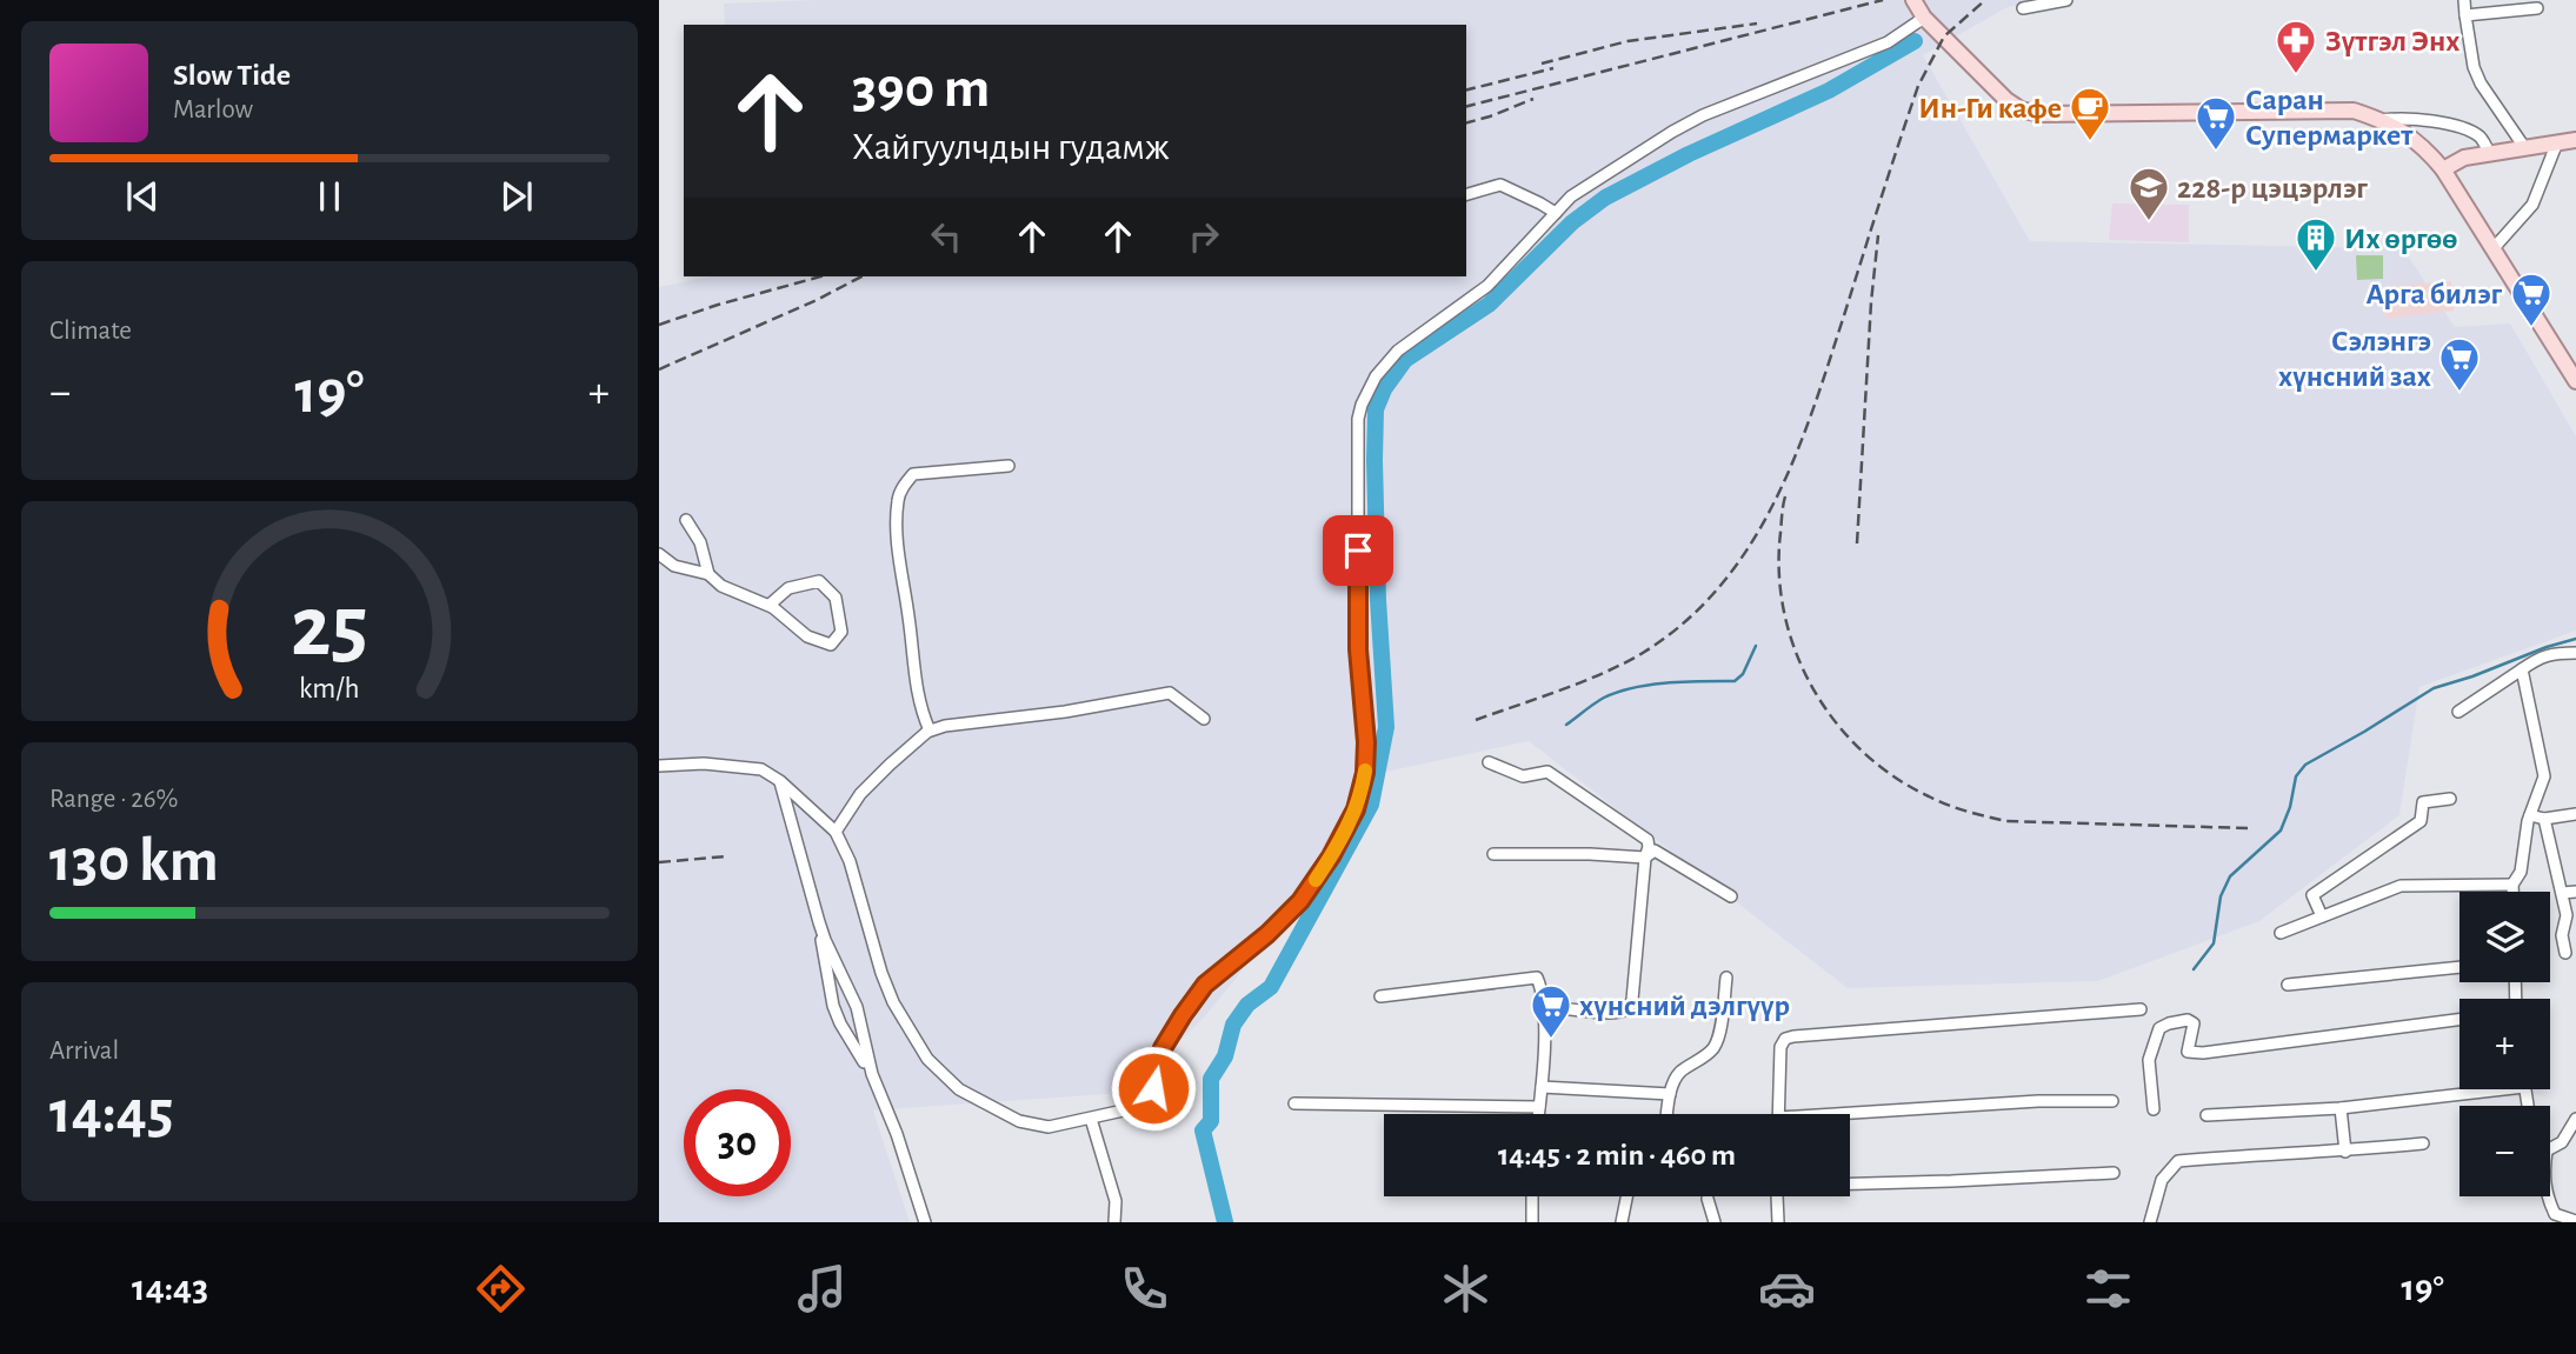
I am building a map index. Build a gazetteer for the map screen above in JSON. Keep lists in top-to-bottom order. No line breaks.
{"places":{"pharmacy":["Зүтгэл Энх"],"cafe":["Ин-Ги кафе"],"supermarket":["Саран Супермаркет","Арга билэг","Сэлэнгэ хүнсний зах","хүнсний дэлгүүр"],"school or university":["228-р цэцэрлэг"],"building":["Их өргөө"]},"page":{"turn":["390 m","Хайгуулчдын гудамж"],"song":["Slow Tide","Marlow"],"tile":["Climate",["Range · 26%","130 km"],["Arrival","14:45"]],"heat":["−","19°","+"],"map_buttons":["+","−"],"limit":"30","trip":"14:45 · 2 min · 460 m","tabs":["14:43","19°"],"gauge":["25","km/h"]}}
